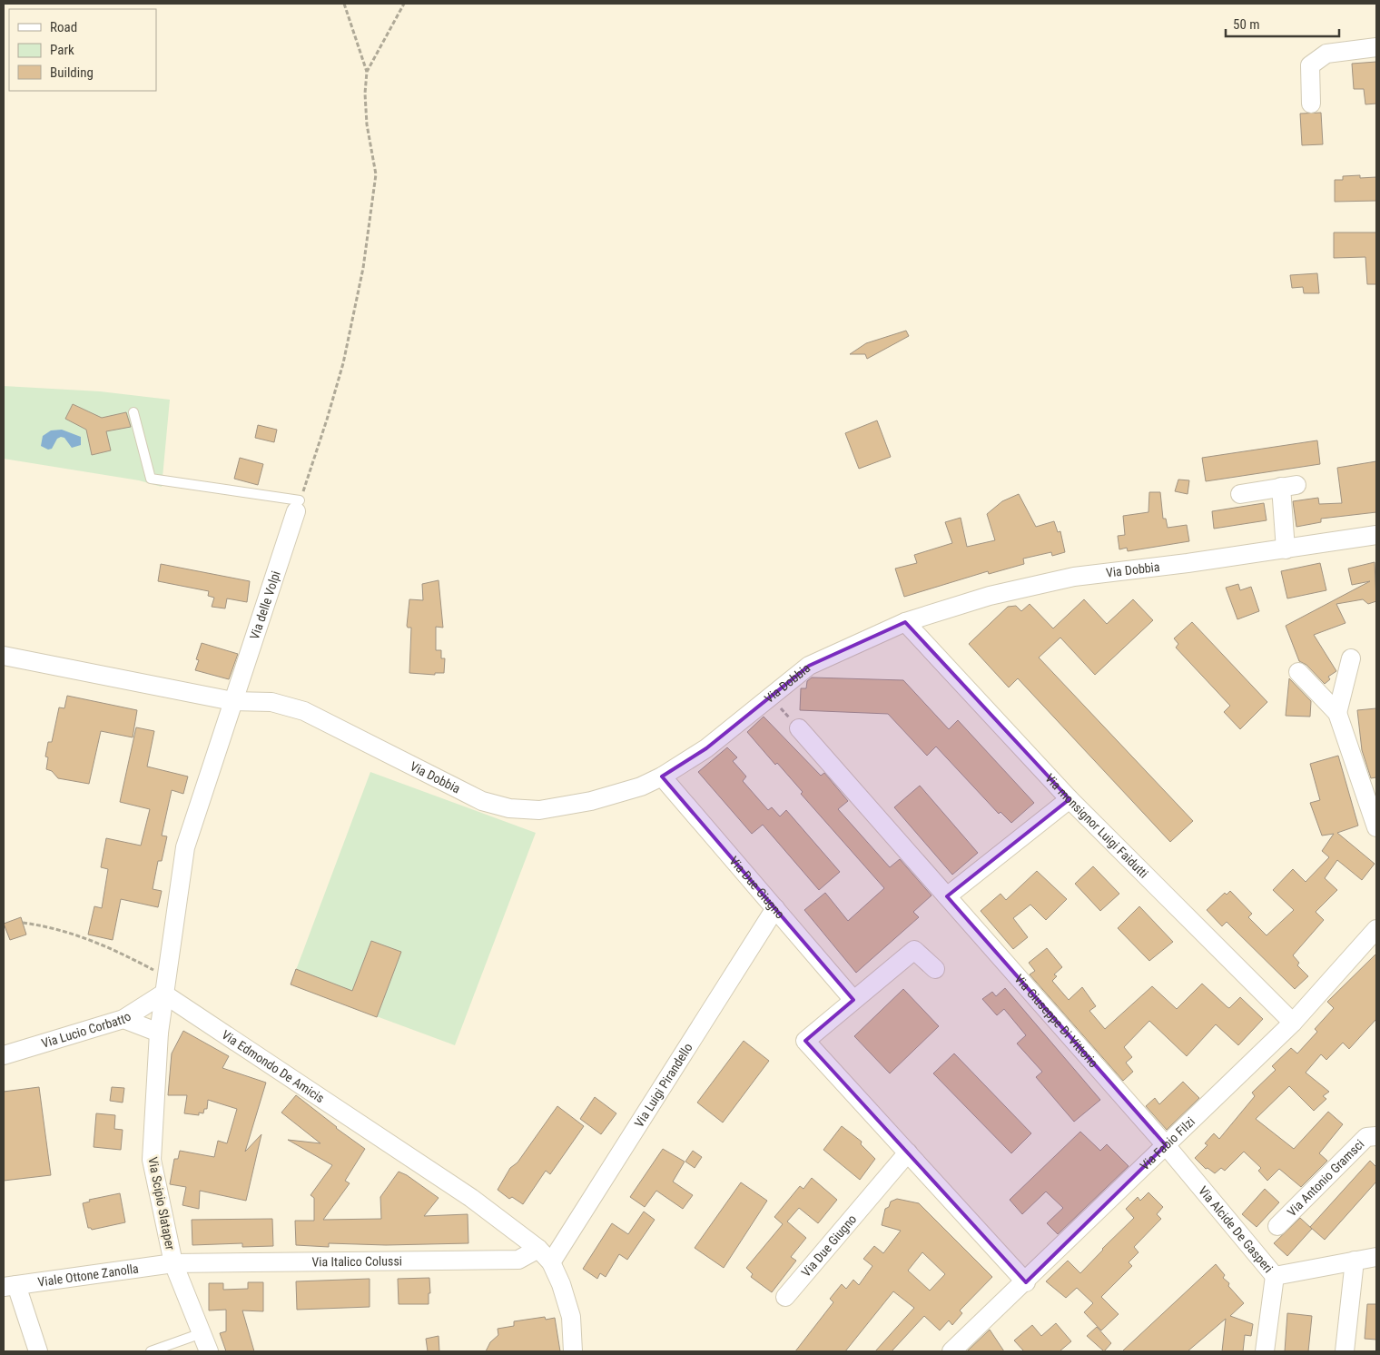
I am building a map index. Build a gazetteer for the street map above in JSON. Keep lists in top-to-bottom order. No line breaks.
{"streets":{"street":["Via Dobbia","Via delle Volpi","Via monsignor Luigi Faidutti","Via Due Giugno","Via Giuseppe Di Vittorio","Via Lucio Corbatto","Via Edmondo De Amicis","Via Luigi Pirandello","Via Fabio Filzi","Via Antonio Gramsci","Via Scipio Slataper","Via Alcide De Gasperi","Via Italico Colussi","Viale Ottone Zanolla"]},"crossings":[["Via Dobbia","Via delle Volpi"],["Via Dobbia","Via monsignor Luigi Faidutti"],["Via Dobbia","Via Due Giugno"],["Via monsignor Luigi Faidutti","Via Fabio Filzi"],["Via Due Giugno","Via Luigi Pirandello"],["Via Giuseppe Di Vittorio","Via Fabio Filzi"],["Via Giuseppe Di Vittorio","Via Alcide De Gasperi"],["Via Lucio Corbatto","Via Edmondo De Amicis"],["Via Lucio Corbatto","Via Scipio Slataper"],["Via Edmondo De Amicis","Via Luigi Pirandello"],["Via Edmondo De Amicis","Via Scipio Slataper"],["Via Edmondo De Amicis","Via Italico Colussi"],["Via Fabio Filzi","Via Alcide De Gasperi"],["Via Scipio Slataper","Via Italico Colussi"],["Via Scipio Slataper","Viale Ottone Zanolla"],["Via Italico Colussi","Viale Ottone Zanolla"]],"legend":["Road","Park","Building"],"scale_bar":"50 m"}
